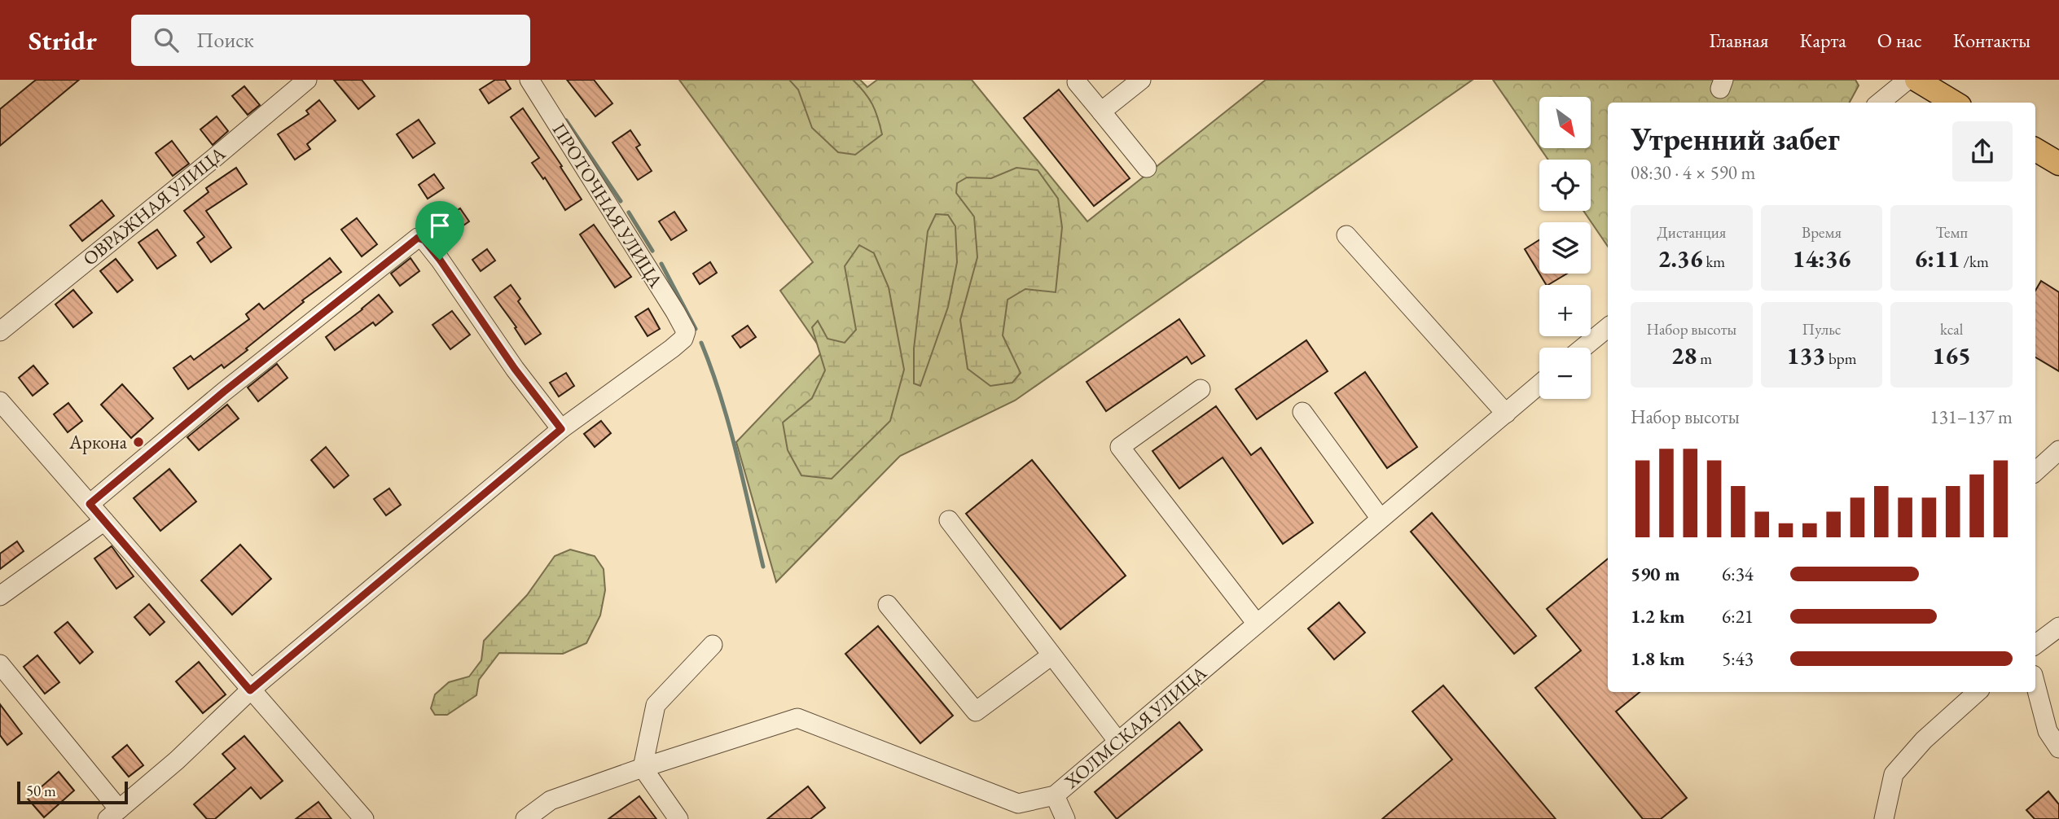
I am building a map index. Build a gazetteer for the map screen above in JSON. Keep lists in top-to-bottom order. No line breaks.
{"streets":{"street":["ПРОТОЧНАЯ УЛИЦА","ОВРАЖНАЯ УЛИЦА","ХОЛМСКАЯ УЛИЦА"]},"places":["Аркона"],"scale_bar":"50 m","north":"bottom right","page":{"header":"Stridr","search":"Поиск","nav":["Главная","Карта","О нас","Контакты"],"map_buttons":["+","−"],"heading":["Утренний забег","08:30 · 4 × 590 m"],"stats":[["Дистанция","2.36 km"],["Время","14:36"],["Темп","6:11 /km"],["Набор высоты","28 m"],["Пульс","133 bpm"],["kcal","165"]],"chart":["Набор высоты","131–137 m"],"list":[{"name":"590 m","note":"6:34"},{"name":"1.2 km","note":"6:21"},{"name":"1.8 km","note":"5:43"}],"scale":"50 m"}}
